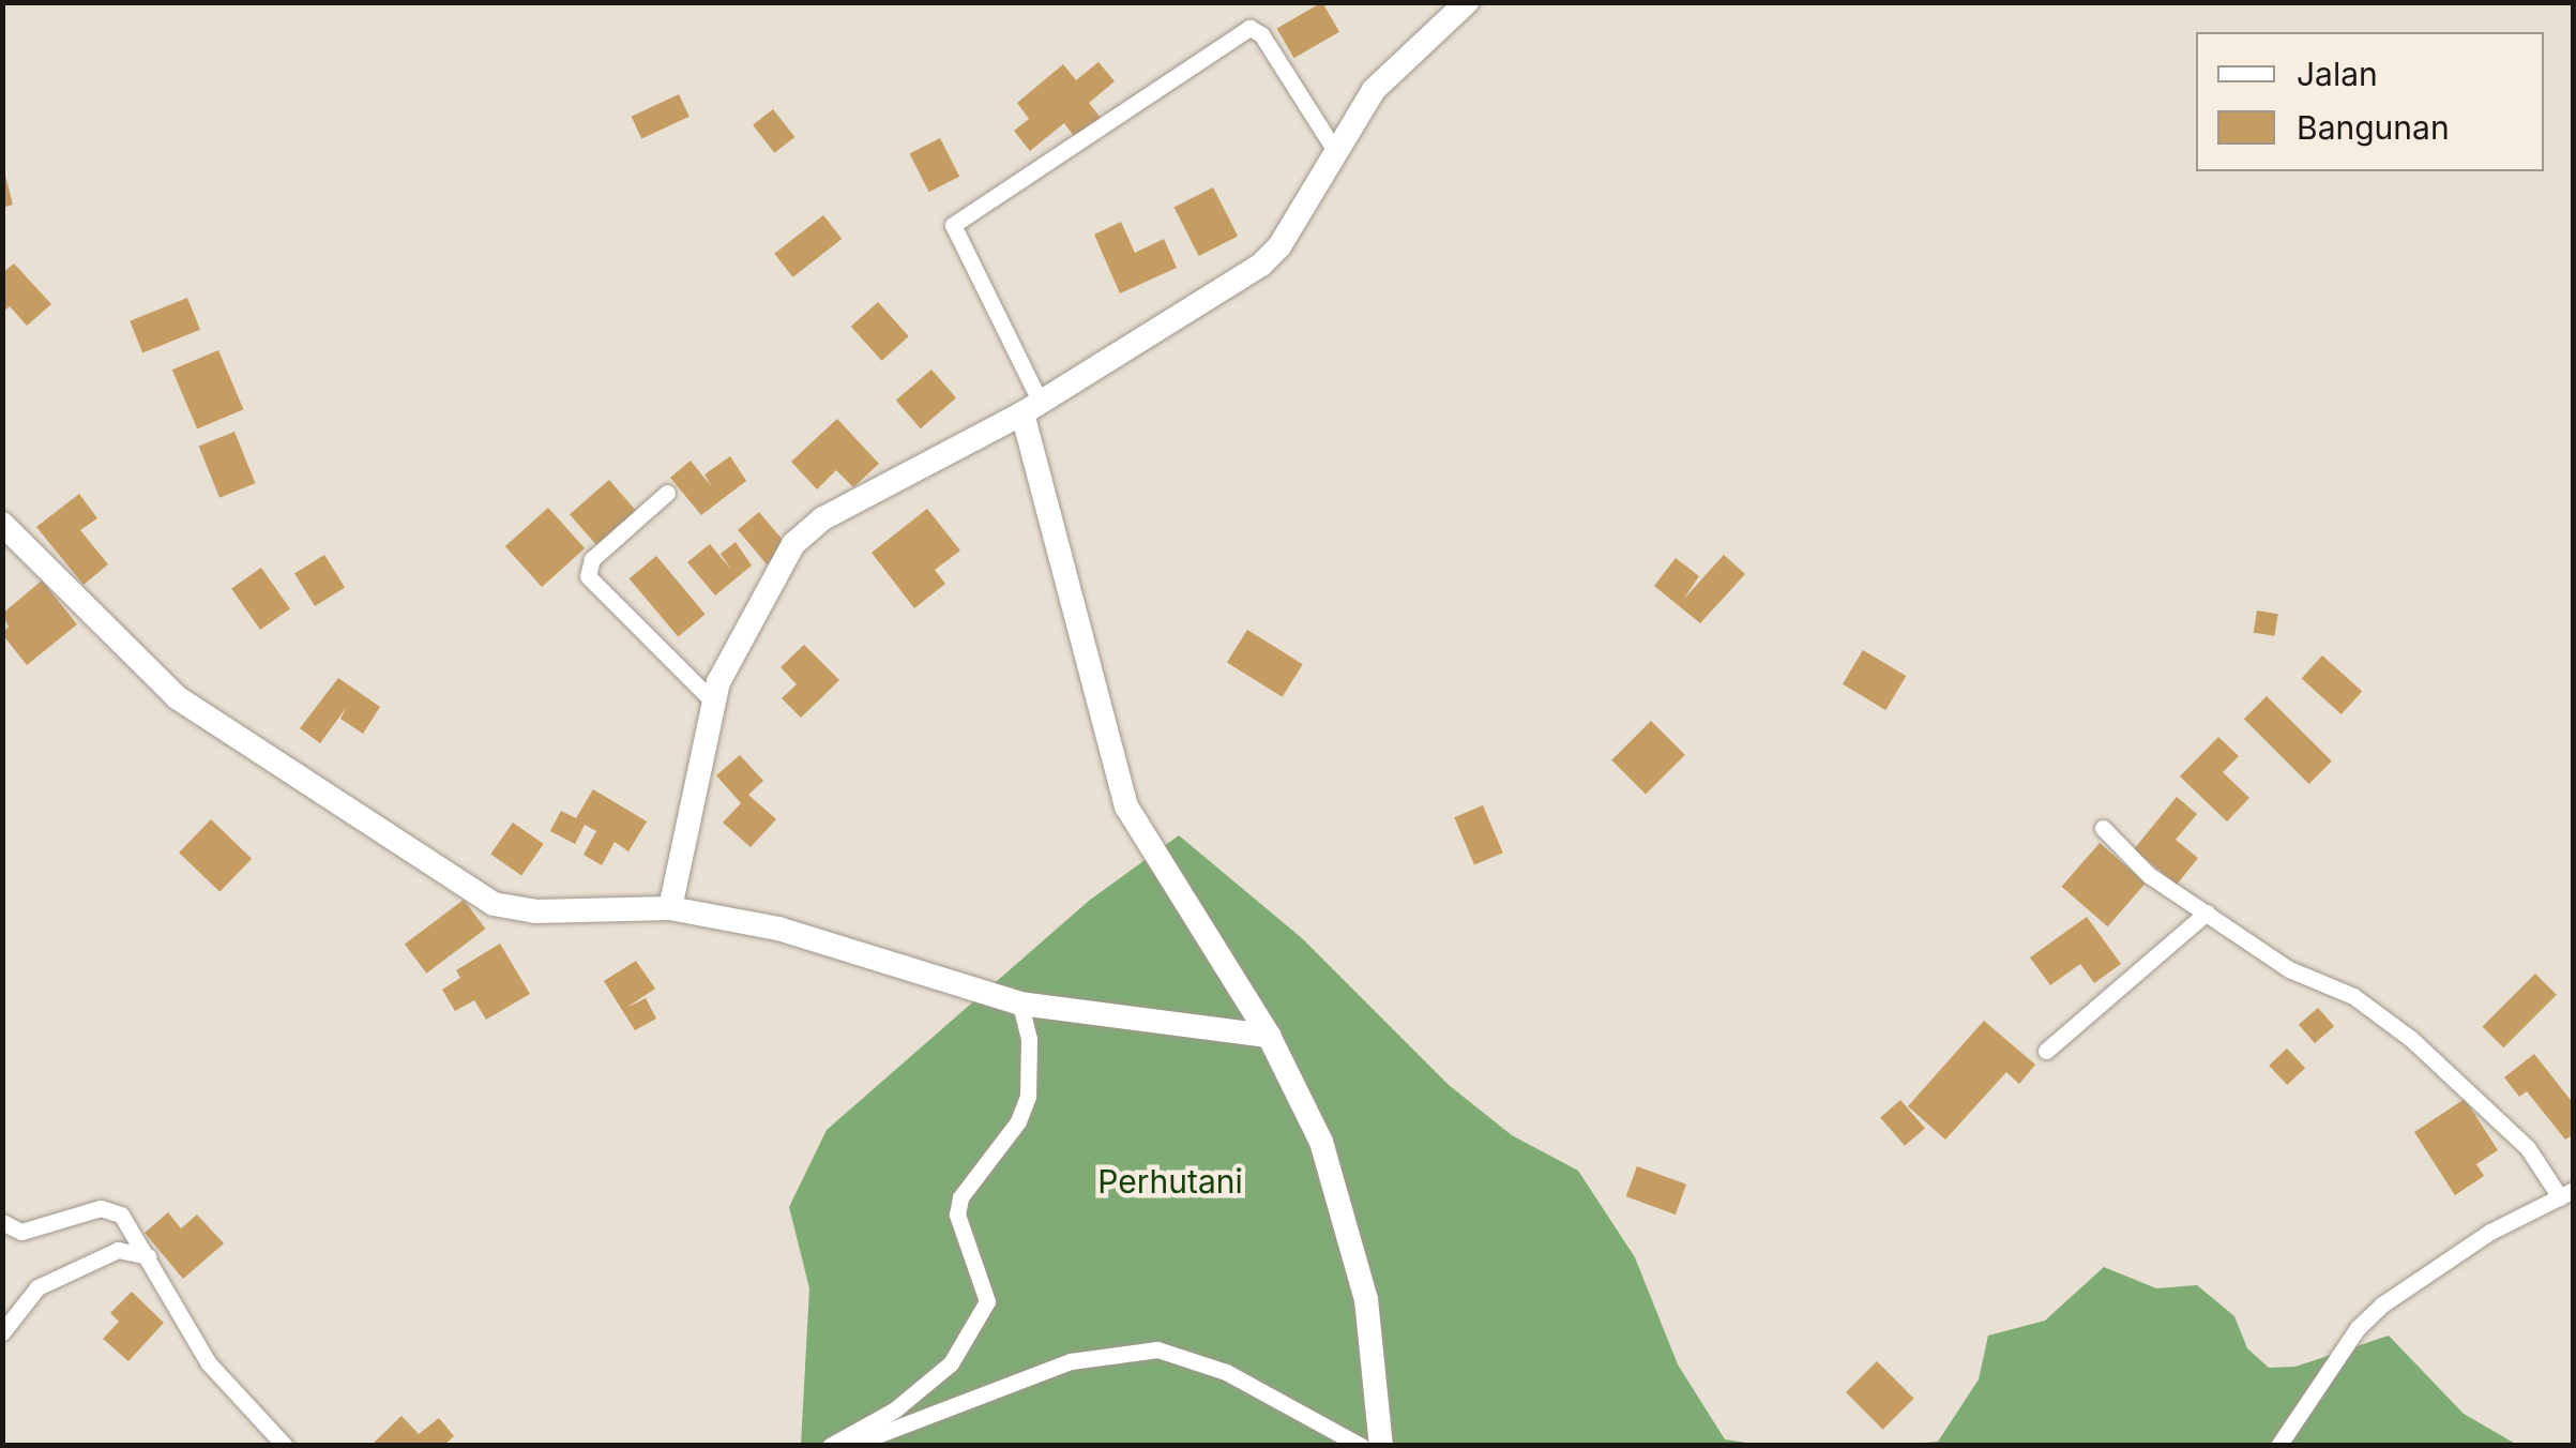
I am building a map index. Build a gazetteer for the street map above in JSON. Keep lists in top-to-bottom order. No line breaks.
{"parks":["Perhutani"],"legend":["Jalan","Bangunan"]}
